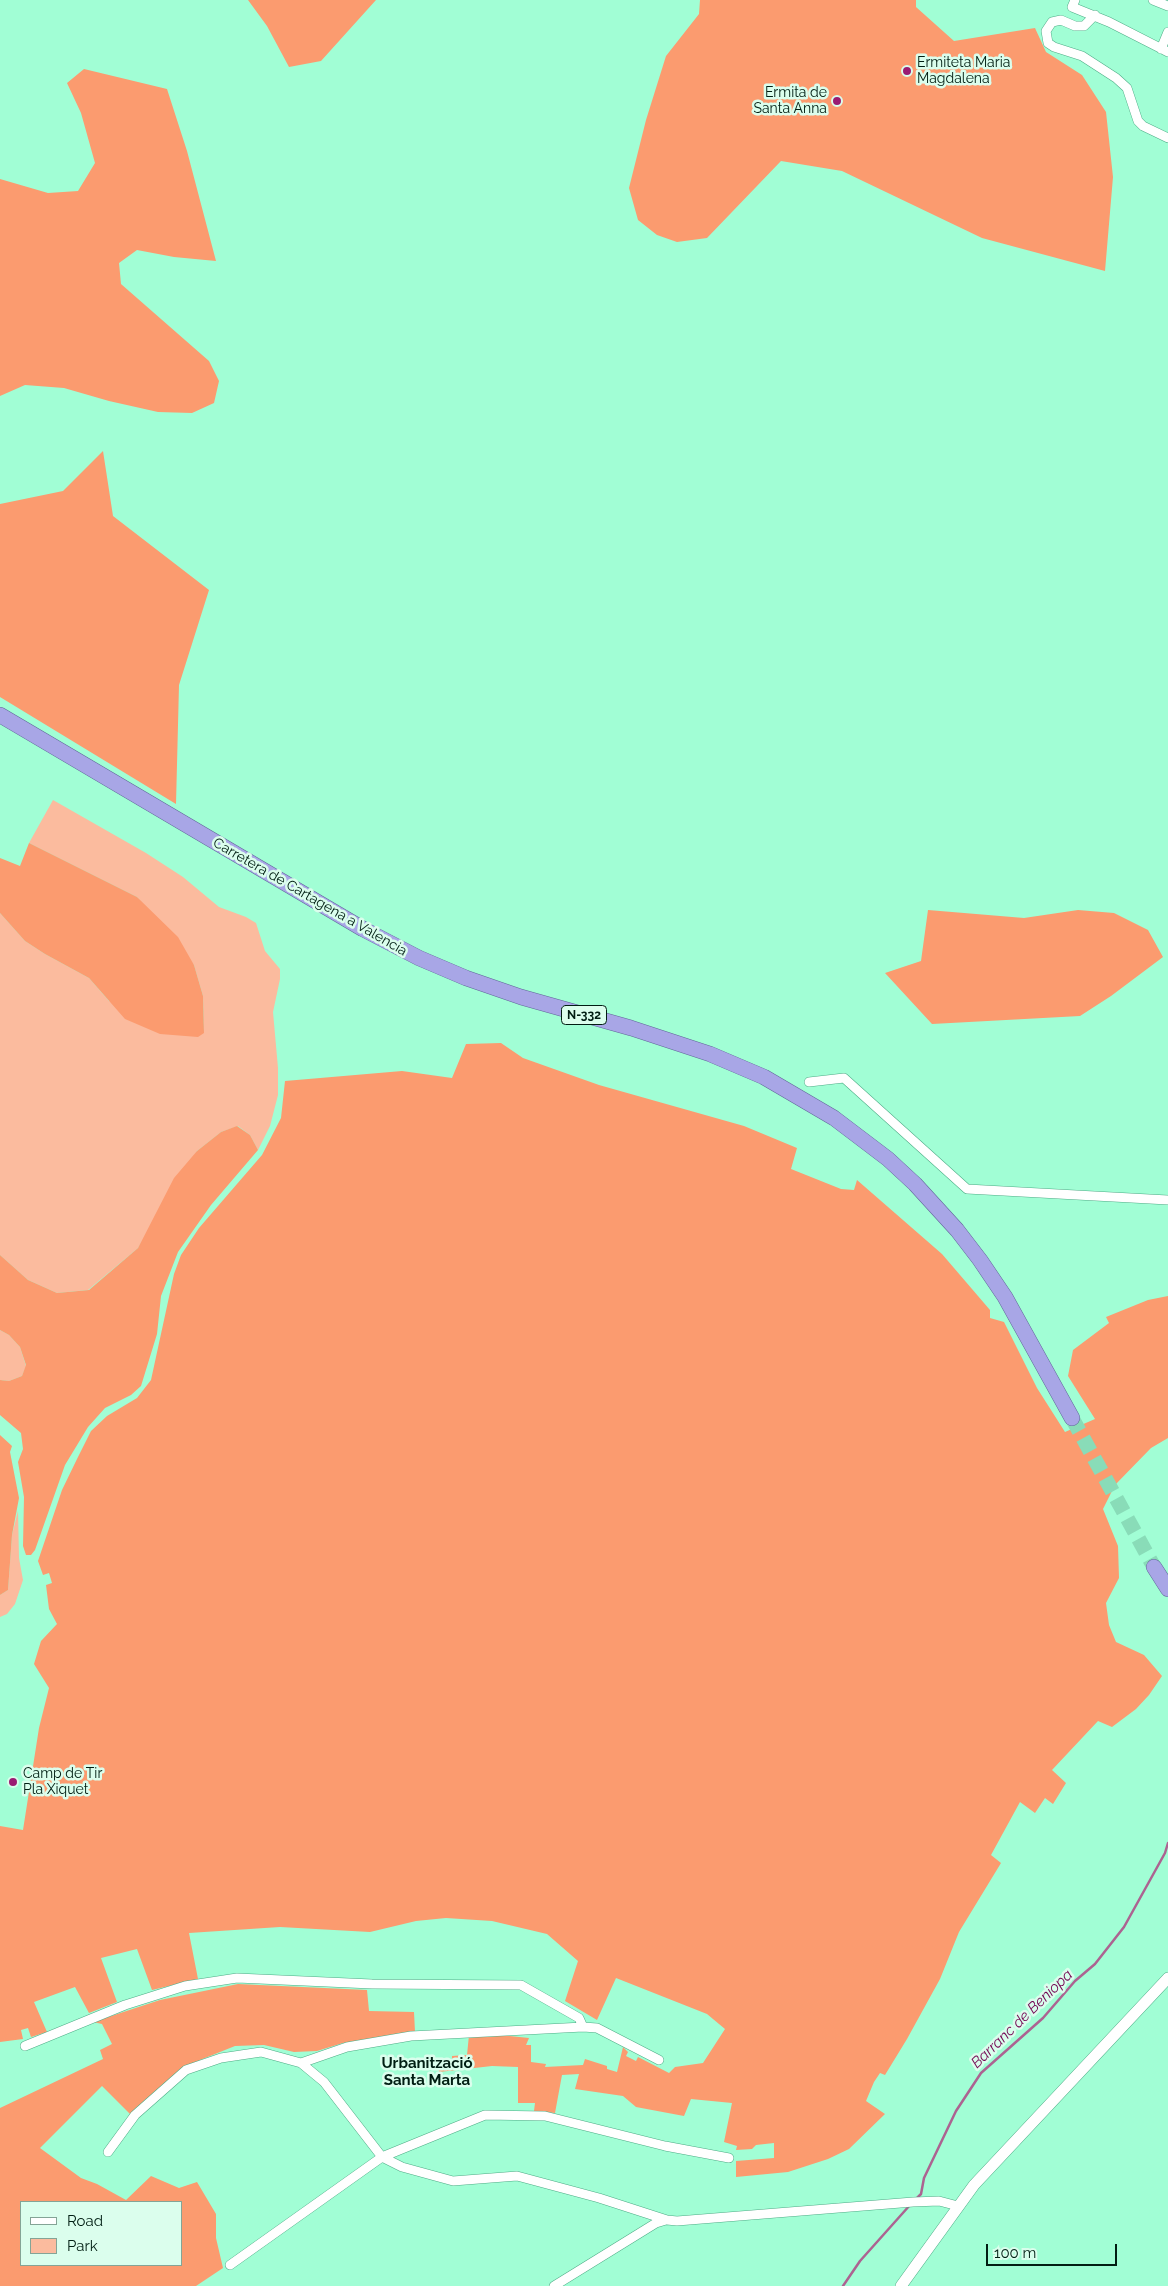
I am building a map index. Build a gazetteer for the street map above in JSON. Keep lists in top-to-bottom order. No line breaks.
{"streets":{"highway":["Carretera de Cartagena a Valencia","N-332"]},"districts":["Urbanització Santa Marta"],"water":["Barranc de Beniopa"],"places":["Ermiteta Maria Magdalena","Ermita de Santa Anna","Camp de Tir Pla Xiquet"],"legend":["Road","Park"],"scale_bar":"100 m"}
